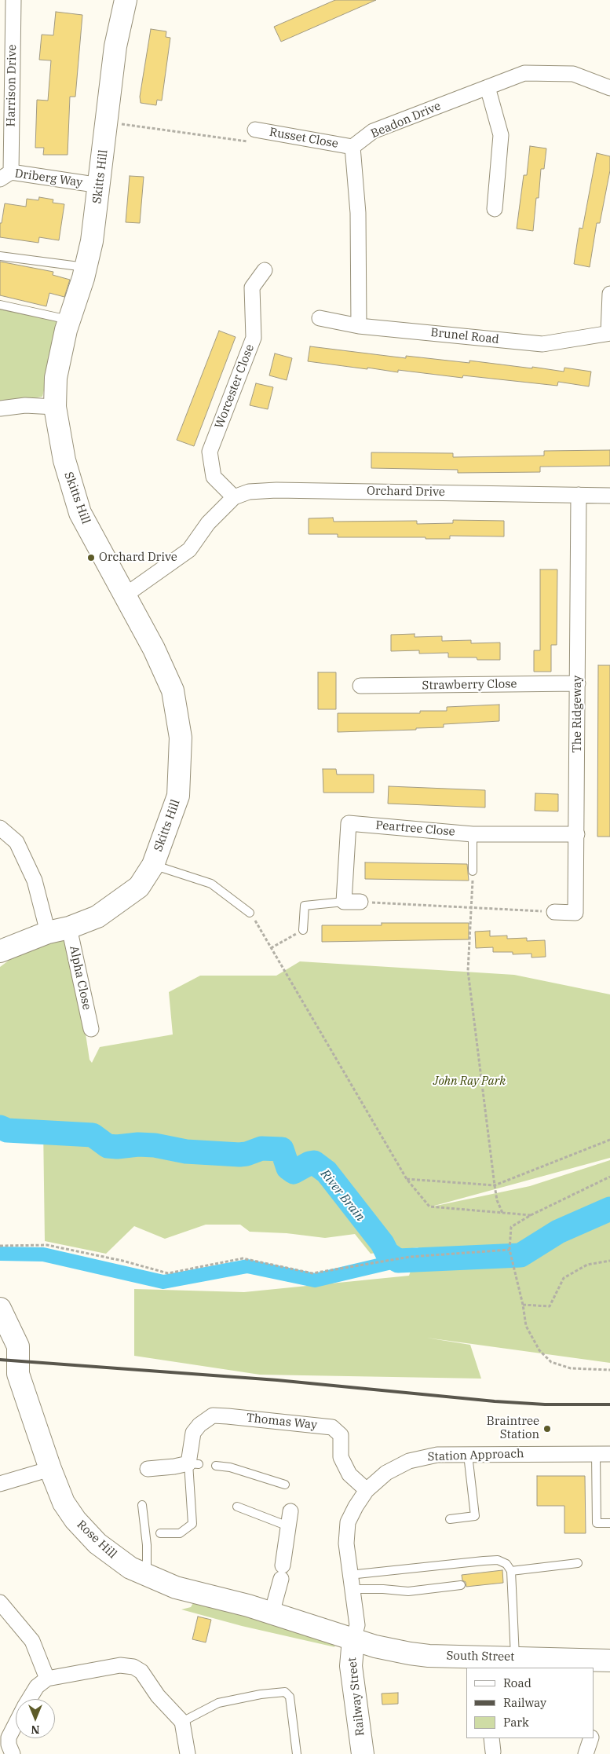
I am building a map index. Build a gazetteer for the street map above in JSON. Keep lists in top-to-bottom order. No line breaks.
{"streets":{"street":["Harrison Drive","Beadon Drive","Russet Close","Skitts Hill","Driberg Way","Brunel Road","Worcester Close","Orchard Drive","Strawberry Close","The Ridgeway","Peartree Close","Alpha Close","Thomas Way","Station Approach","Rose Hill","South Street","Railway Street"]},"crossings":[["Harrison Drive","Driberg Way"],["Beadon Drive","Russet Close"],["Skitts Hill","Driberg Way"],["Skitts Hill","Orchard Drive"],["Skitts Hill","Alpha Close"],["Worcester Close","Orchard Drive"],["Orchard Drive","The Ridgeway"],["Strawberry Close","The Ridgeway"],["The Ridgeway","Peartree Close"],["Thomas Way","Station Approach"],["Station Approach","Rose Hill"],["Station Approach","South Street"],["Station Approach","Railway Street"],["Rose Hill","South Street"],["Rose Hill","Railway Street"],["South Street","Railway Street"]],"water":["River Brain"],"parks":["John Ray Park"],"places":["Orchard Drive","Braintree Station"],"legend":["Road","Railway","Park"],"north":"bottom"}
